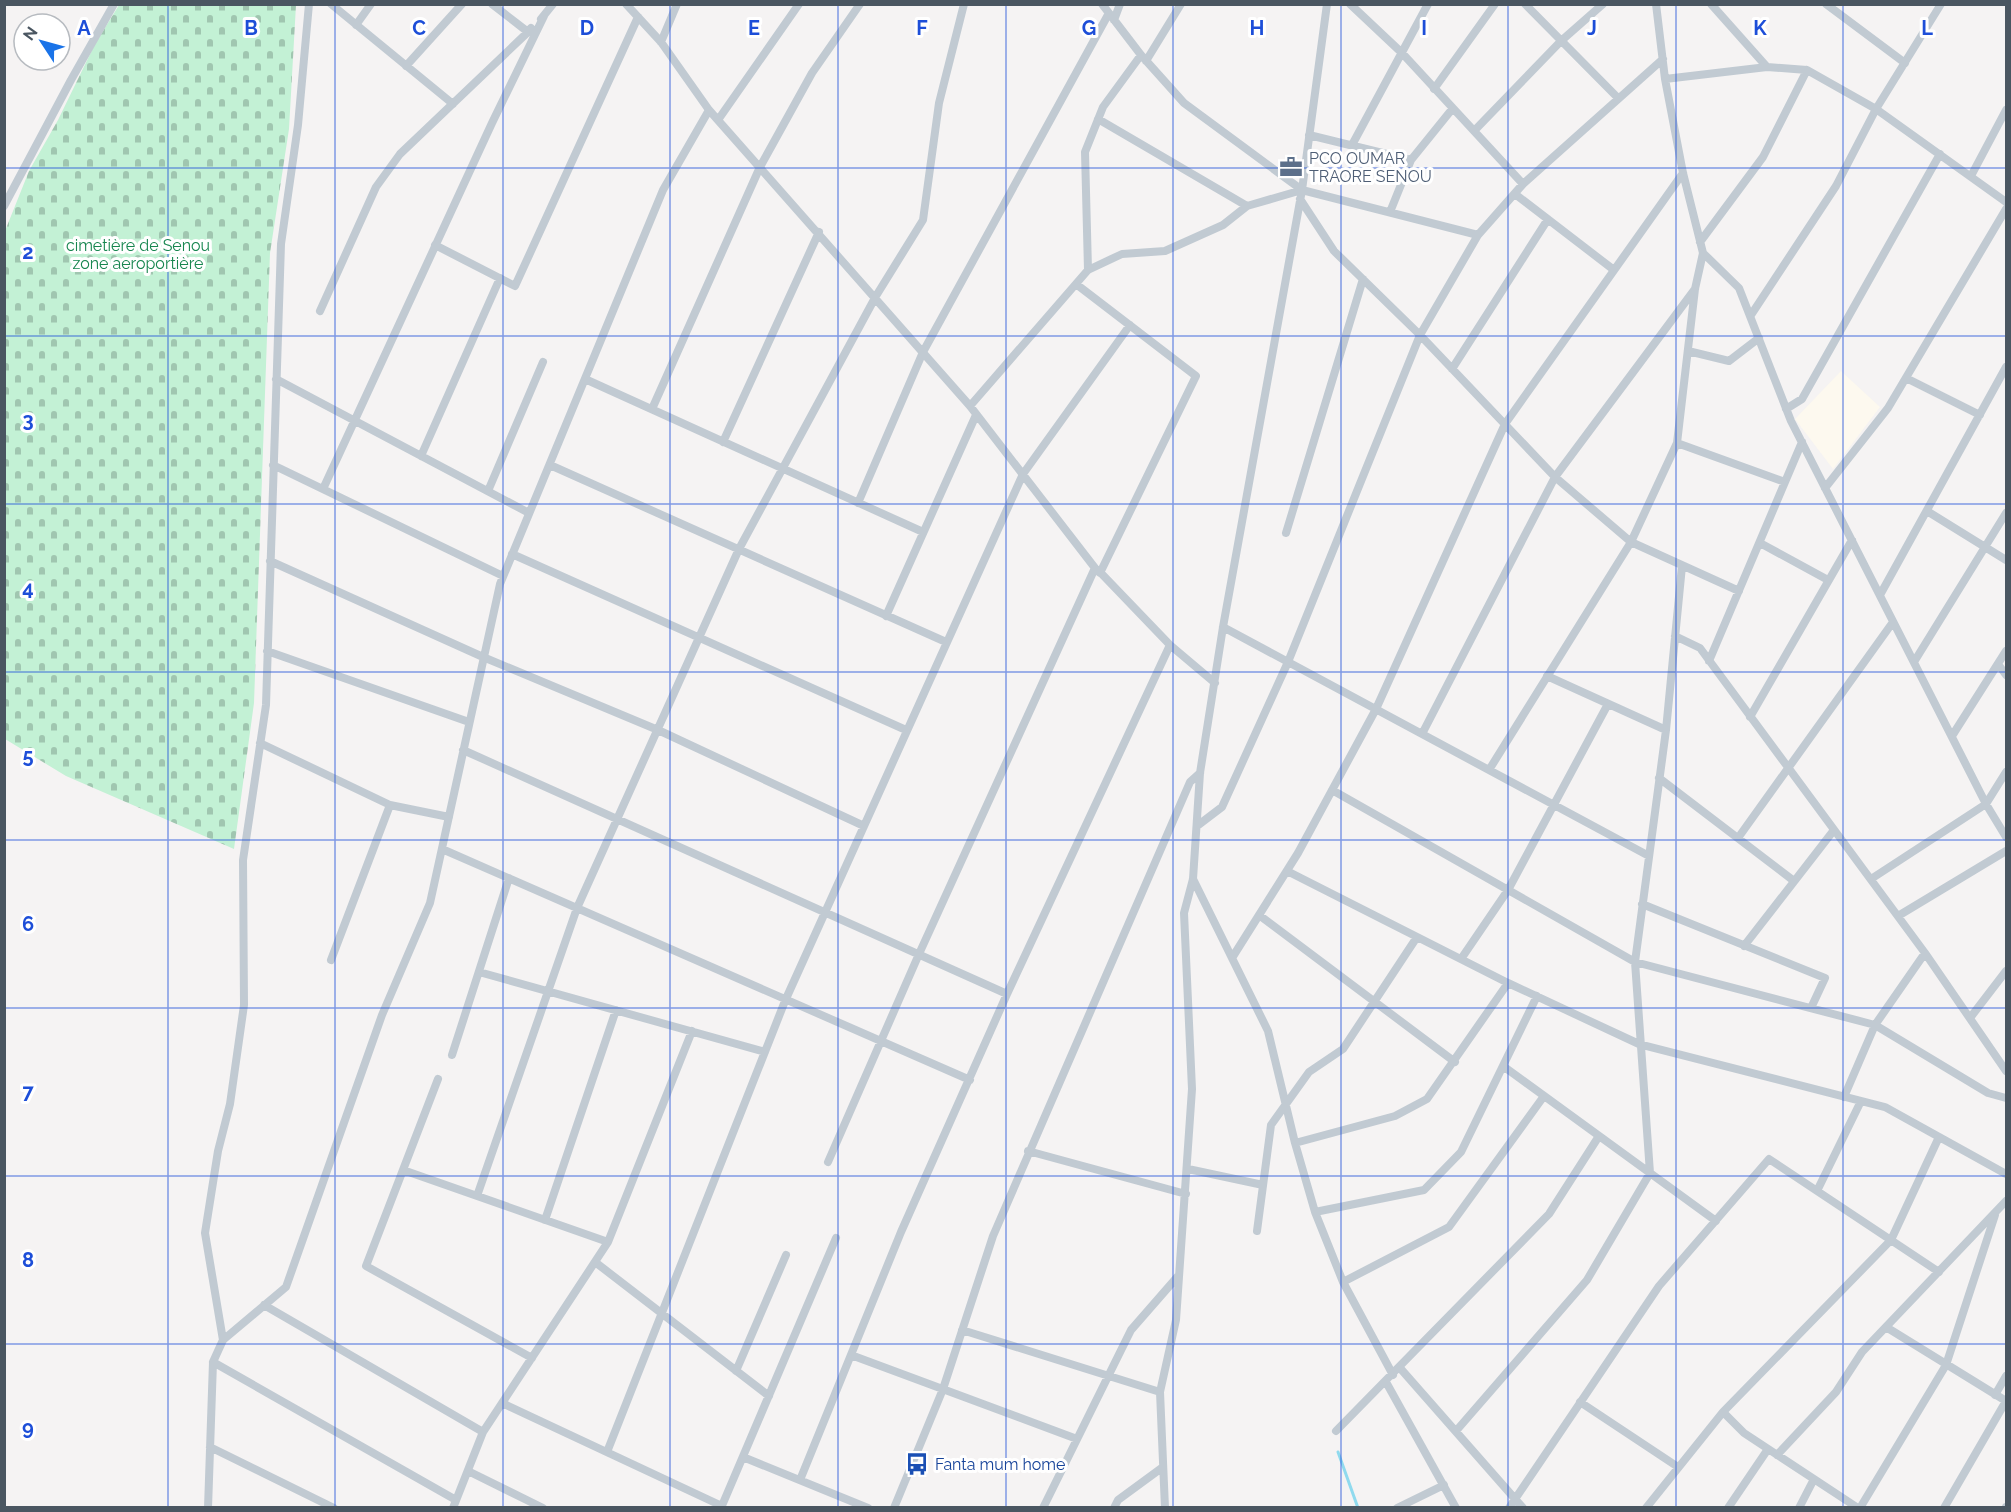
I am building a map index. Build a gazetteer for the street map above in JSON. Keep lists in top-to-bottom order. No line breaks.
{"parks":["cimetière de Senou zone aeroportière"],"places":{"office":["PCO OUMAR TRAORE SENOU"],"bus stop":["Fanta mum home"]},"north":"top left","grid":{"columns":["A","B","C","D","E","F","G","H","I","J","K","L"],"rows":["2","3","4","5","6","7","8","9"]}}
